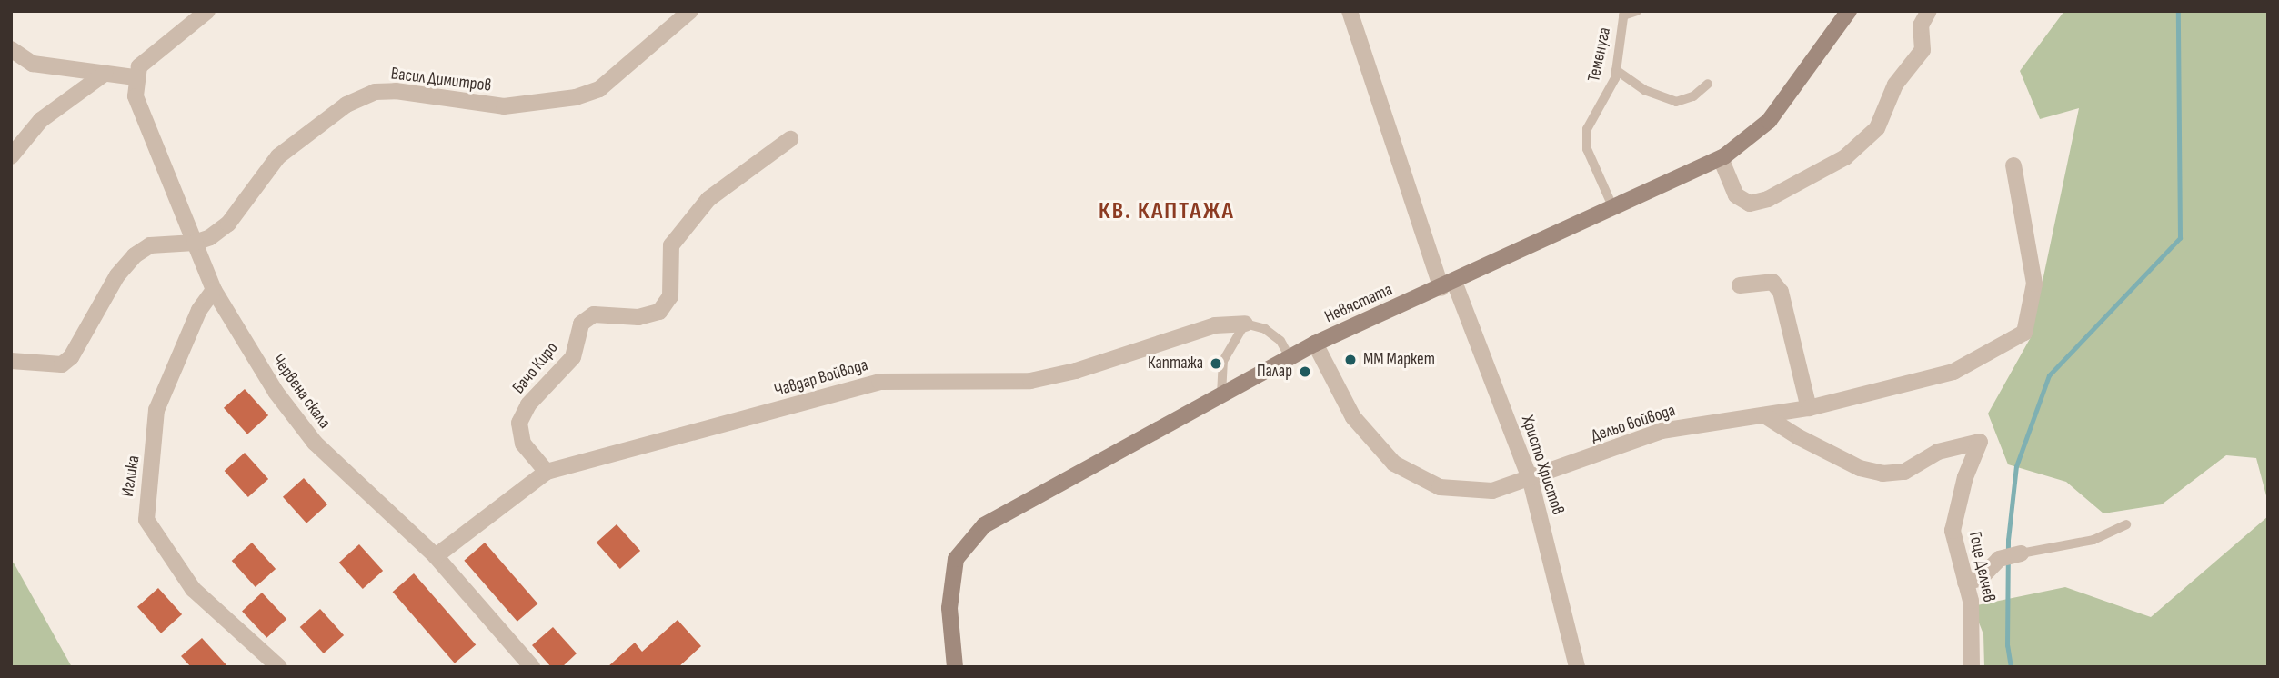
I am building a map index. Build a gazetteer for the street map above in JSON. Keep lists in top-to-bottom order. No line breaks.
{"streets":{"street":["Васил Димитров","Невястата","Бачо Киро","Чавдар Войвода","Червена скала","Дельо войвода","Христо Христов","Иглика","Гоце Делчев"],"lane":["Теменуга"]},"crossings":[["Теменуга","Невястата"],["Васил Димитров","Червена скала"],["Невястата","Дельо войвода"],["Невястата","Христо Христов"],["Бачо Киро","Чавдар Войвода"],["Чавдар Войвода","Червена скала"],["Червена скала","Иглика"],["Дельо войвода","Христо Христов"],["Дельо войвода","Гоце Делчев"]],"districts":["КВ. КАПТАЖА"],"places":["ММ Маркет","Каптажа","Палар"]}
